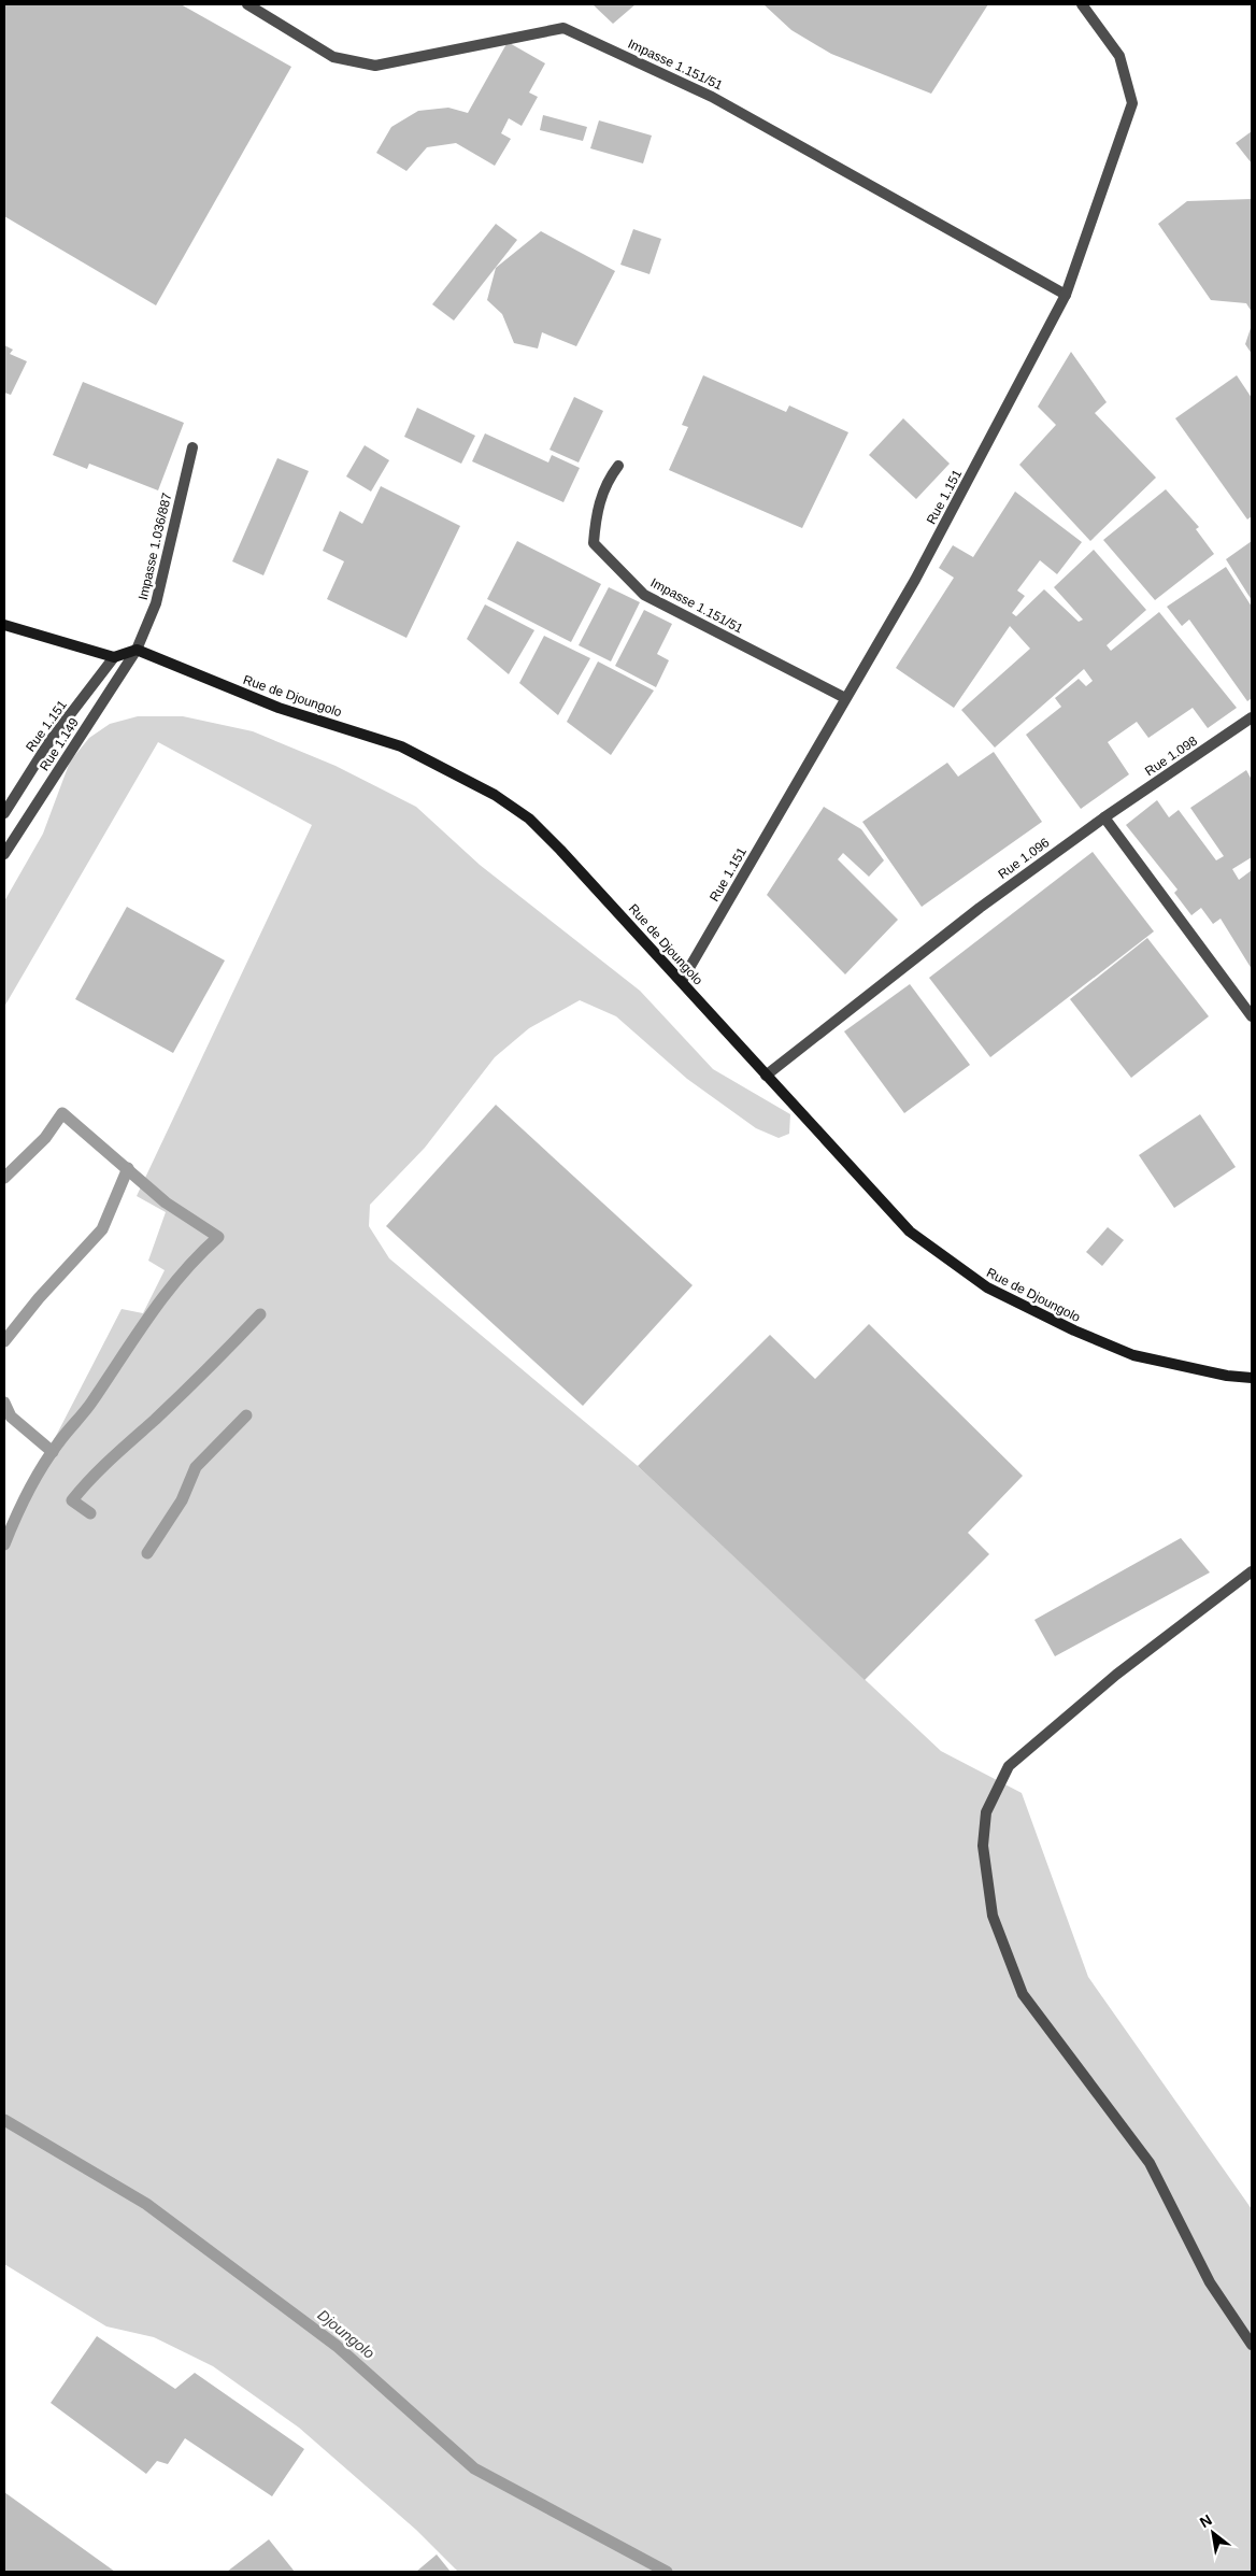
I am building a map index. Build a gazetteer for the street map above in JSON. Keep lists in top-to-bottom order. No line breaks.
{"streets":{"street":["Impasse 1.151/51","Rue 1.151","Impasse 1.036/887","Rue de Djoungolo","Rue 1.149","Rue 1.098","Rue 1.096"]},"crossings":[["Impasse 1.151/51","Rue 1.151"],["Rue 1.151","Rue de Djoungolo"],["Impasse 1.036/887","Rue de Djoungolo"],["Impasse 1.036/887","Rue 1.149"],["Rue de Djoungolo","Rue 1.149"],["Rue de Djoungolo","Rue 1.096"],["Rue 1.098","Rue 1.096"]],"water":["Djoungolo"],"north":"top left"}
